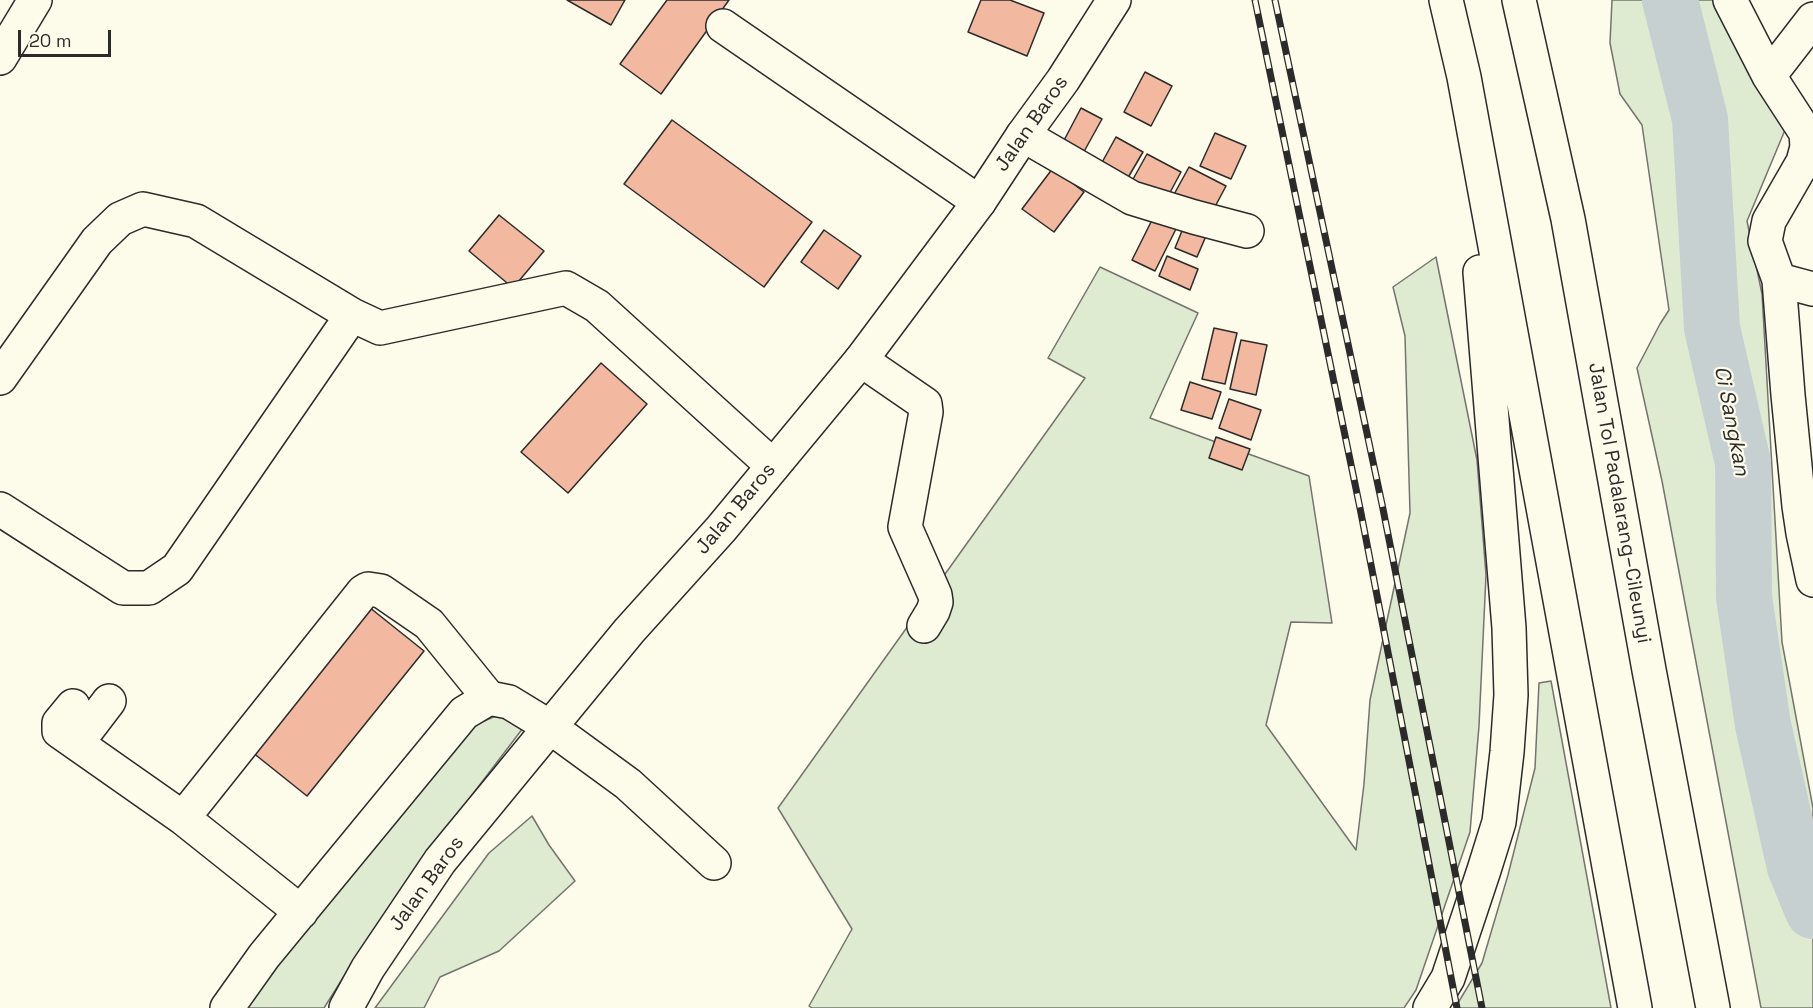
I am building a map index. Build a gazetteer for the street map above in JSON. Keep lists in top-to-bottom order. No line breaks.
{"streets":{"main road":["Jalan Baros","Jalan Tol Padalarang–Cileunyi"]},"water":["Ci Sangkan"],"scale_bar":"20 m"}
